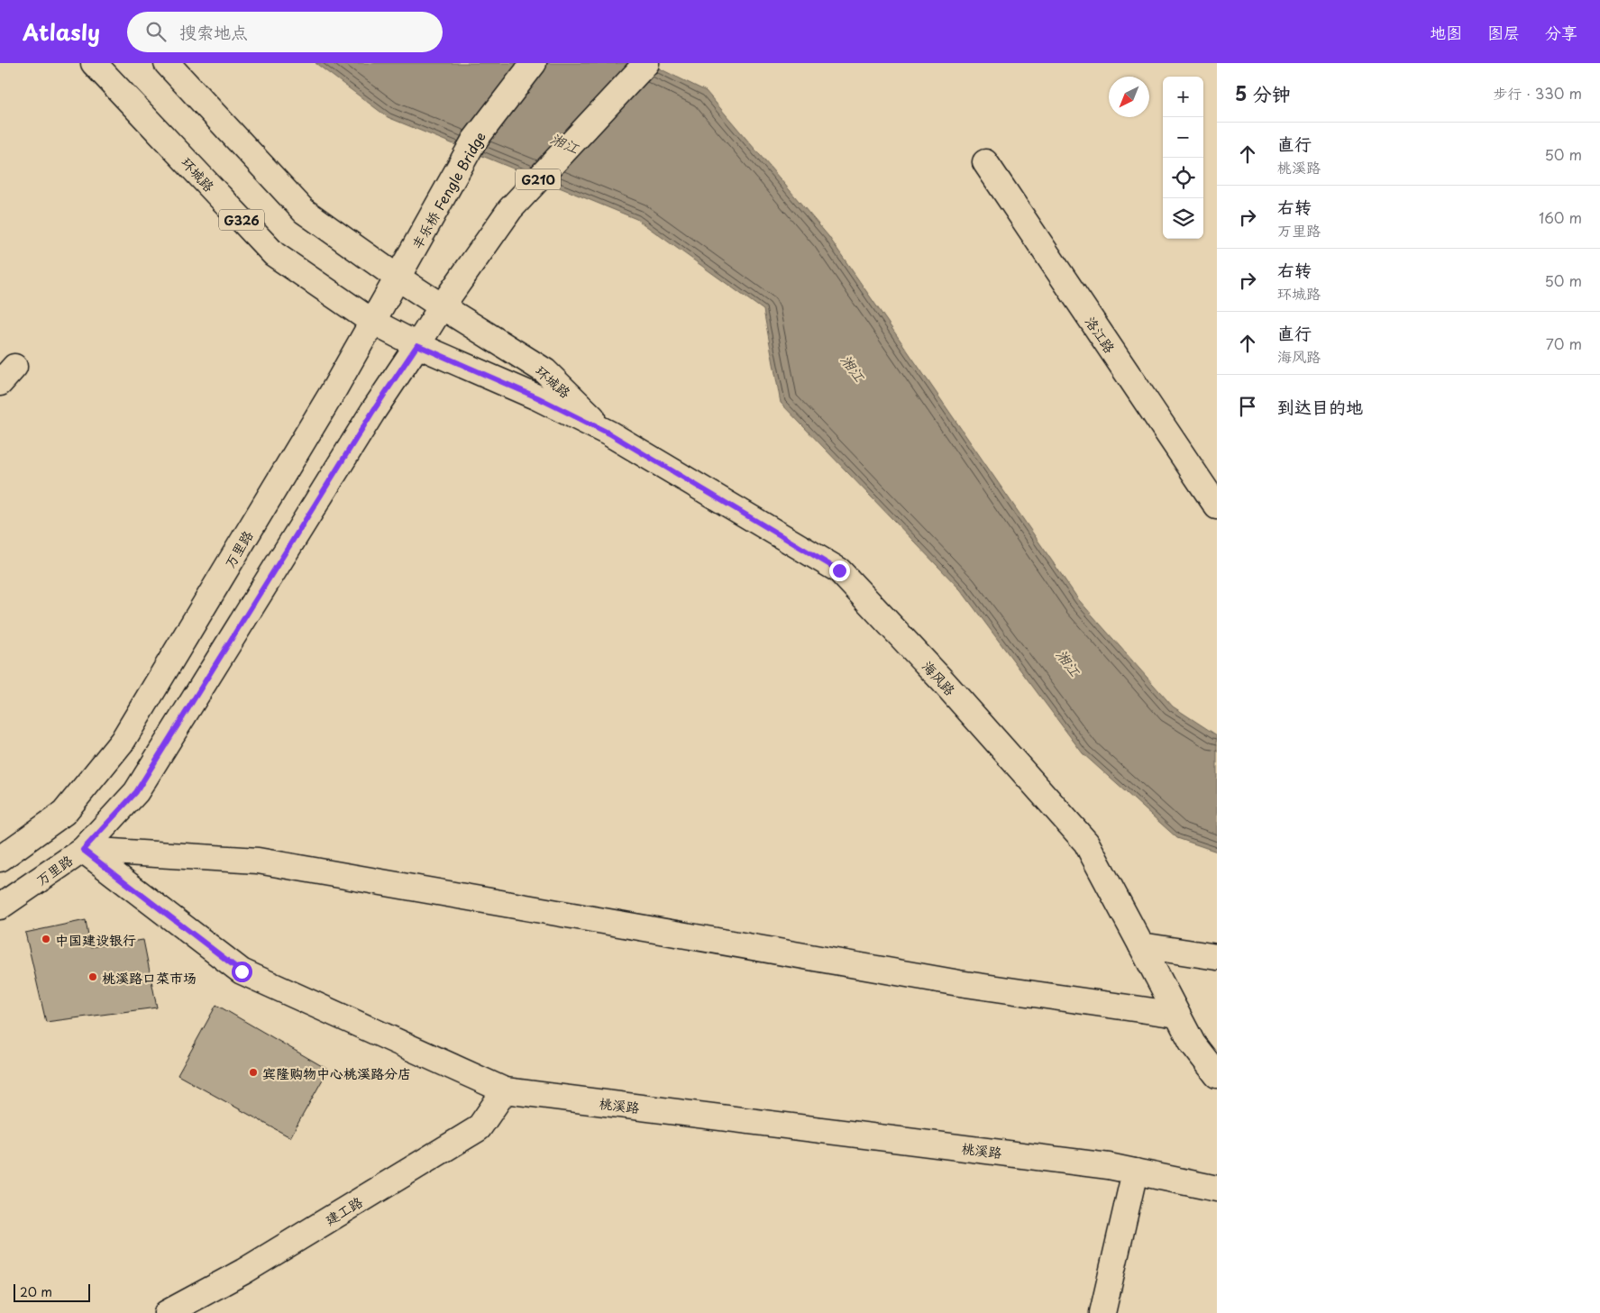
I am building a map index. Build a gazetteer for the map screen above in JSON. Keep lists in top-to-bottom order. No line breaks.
{"streets":{"main road":["环城路","G210","丰乐桥 Fengle Bridge","G326","洛江路","万里路","海风路","桃溪路","建工路"]},"crossings":[["环城路","G210"],["环城路","丰乐桥 Fengle Bridge"],["环城路","万里路"],["环城路","海风路"],["G210","万里路"],["丰乐桥 Fengle Bridge","万里路"],["万里路","桃溪路"],["桃溪路","建工路"]],"water":["湘江"],"places":["中国建设银行","桃溪路口菜市场","宾隆购物中心桃溪路分店"],"scale_bar":"20 m","north":"bottom left","page":{"header":"Atlasly","search":"搜索地点","nav":["地图","图层","分享"],"heading":["5 分钟","步行 · 330 m"],"map_buttons":["+","−"],"list":[["直行","桃溪路","50 m"],["右转","万里路","160 m"],["右转","环城路","50 m"],["直行","海风路","70 m"],"到达目的地"],"scale":"20 m"}}
